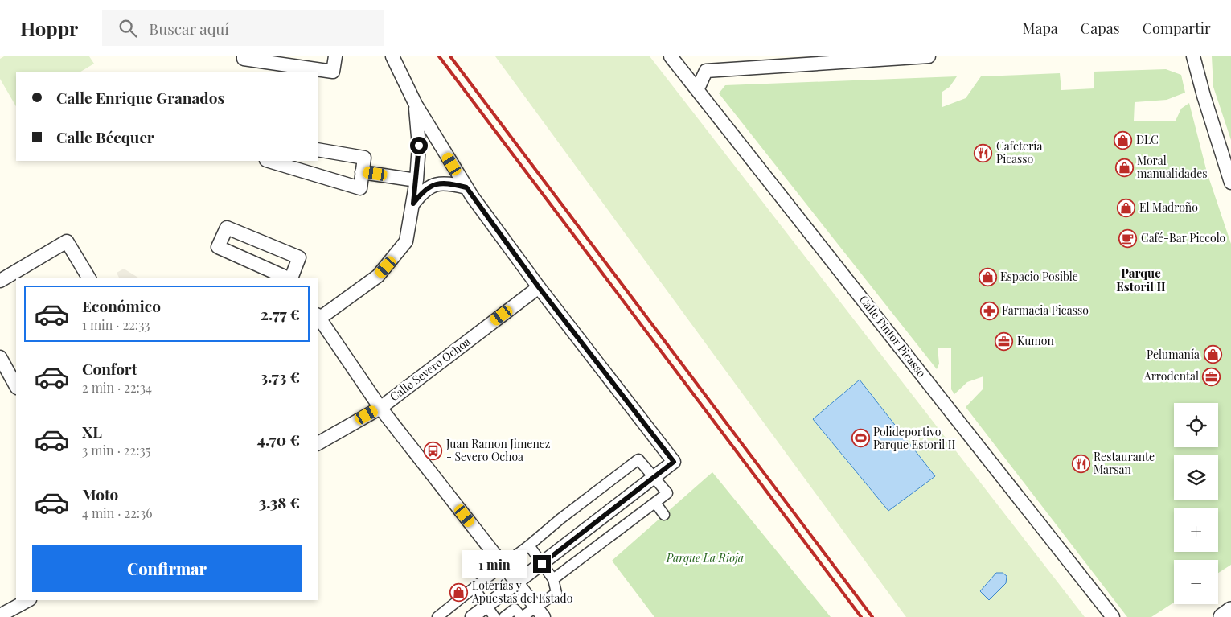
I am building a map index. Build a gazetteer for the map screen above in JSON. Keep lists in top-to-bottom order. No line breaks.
{"streets":{"street":["Calle Pintor Picasso","Calle Severo Ochoa"]},"districts":["Parque Estoril II"],"parks":["Parque La Rioja"],"places":{"shop":["DLC","Moral manualidades","El Madroño","Espacio Posible","Pelumanía","Loterías y Apuestas del Estado"],"restaurant":["Cafetería Picasso","Restaurante Marsan"],"cafe":["Café-Bar Piccolo"],"pharmacy":["Farmacia Picasso"],"office":["Kumon","Arrodental"],"sports":["Polideportivo Parque Estoril II"],"bus stop":["Juan Ramon Jimenez - Severo Ochoa"]},"page":{"header":"Hoppr","search":"Buscar aquí","nav":["Mapa","Capas","Compartir"],"banner":["Calle Enrique Granados","Calle Bécquer"],"list":[{"name":"Económico","note":"1 min · 22:33","value":"2.77 €"},{"name":"Confort","note":"2 min · 22:34","value":"3.73 €"},{"name":"XL","note":"3 min · 22:35","value":"4.70 €"},{"name":"Moto","note":"4 min · 22:36","value":"3.38 €"}],"map_buttons":["+","−"],"buttons":"Confirmar","bubble":"1 min"}}
